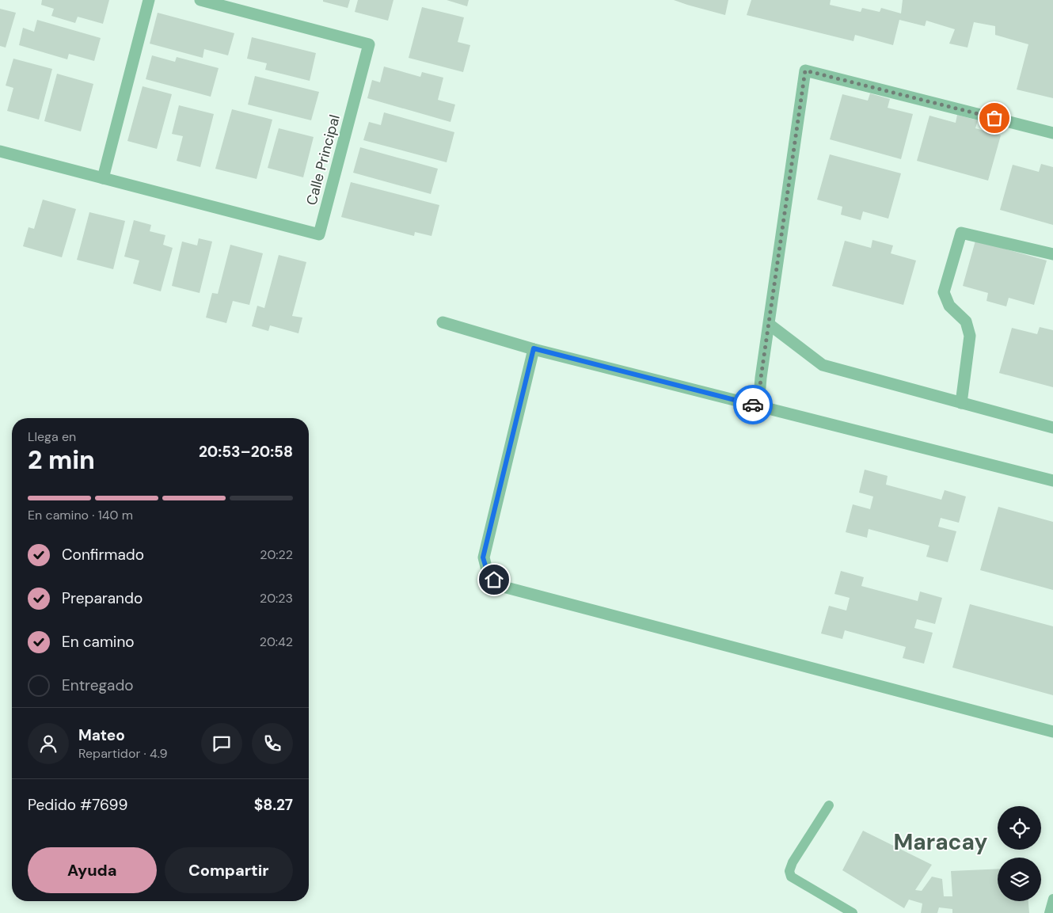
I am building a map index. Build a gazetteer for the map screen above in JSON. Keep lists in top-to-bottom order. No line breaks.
{"streets":{"street":["Calle Principal"]},"districts":["Maracay"],"page":{"heading":["2 min","Llega en","20:53–20:58"],"panel":["Mateo","Repartidor · 4.9","Pedido #7699","$8.27"],"bar":"En camino · 140 m","list":[["Confirmado","20:22"],["Preparando","20:23"],["En camino","20:42"],"Entregado"],"buttons":["Ayuda","Compartir"]}}
